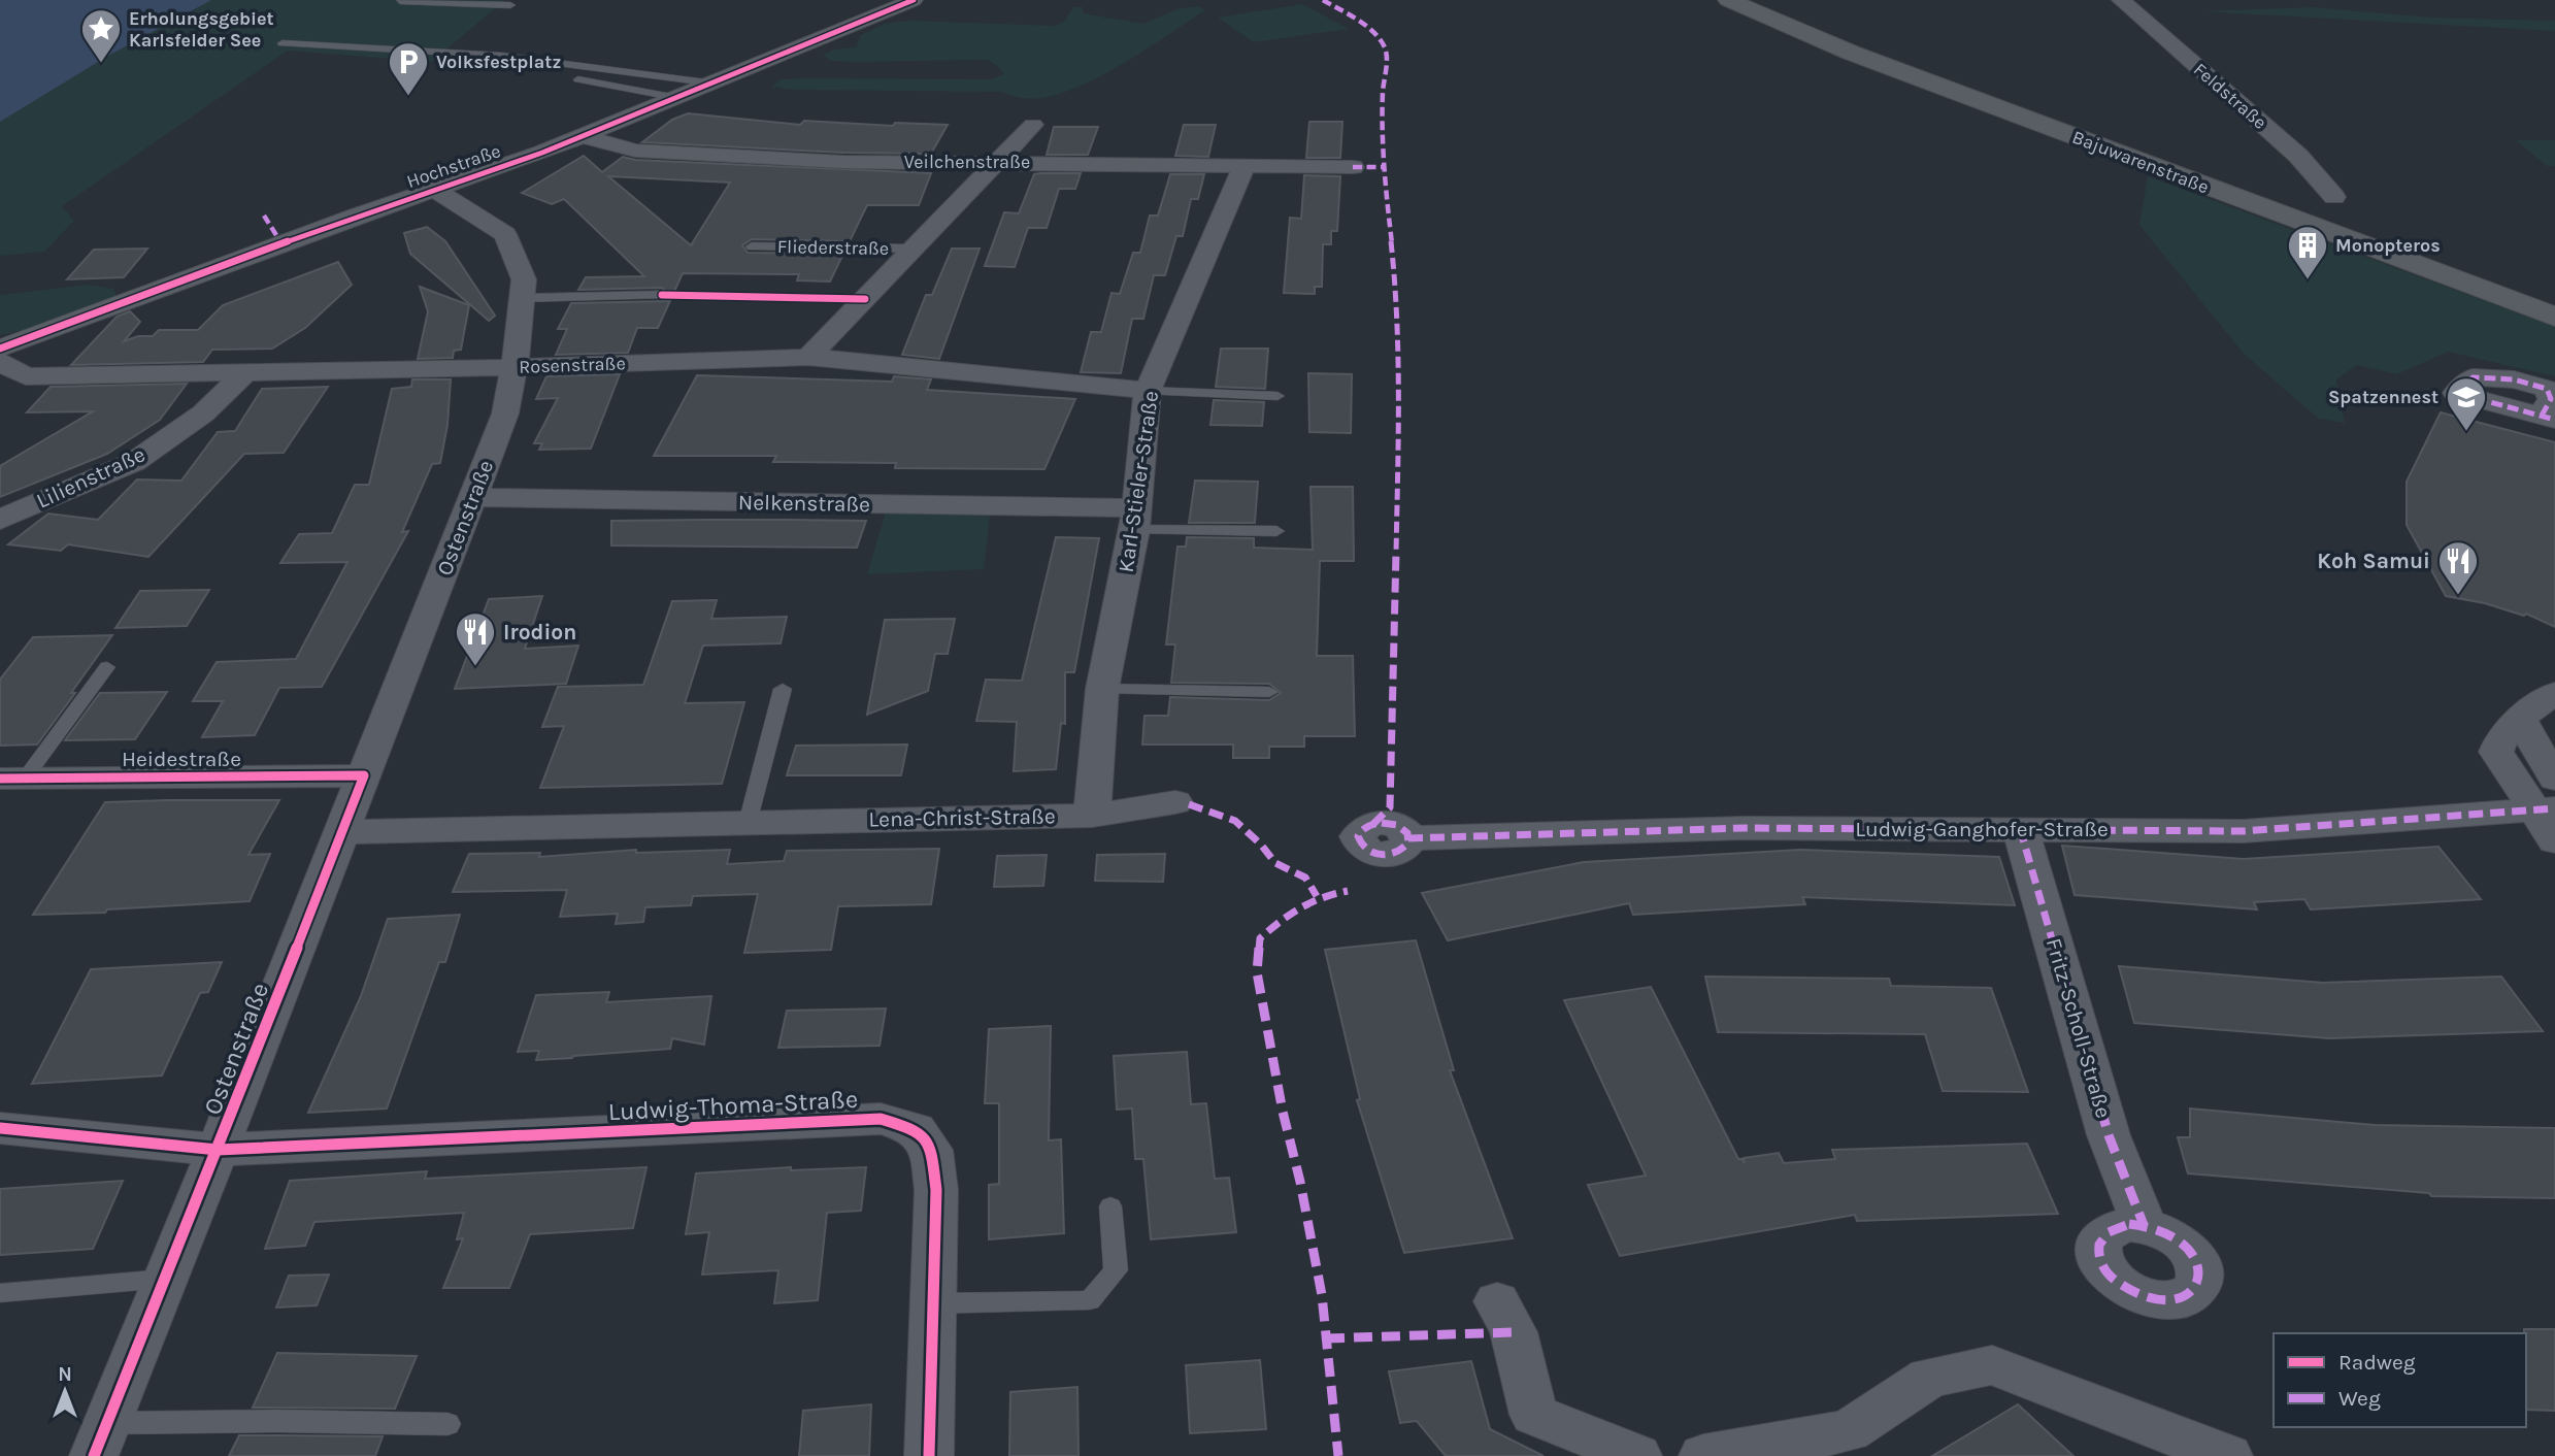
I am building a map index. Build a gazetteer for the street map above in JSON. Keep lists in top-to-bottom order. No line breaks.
{"streets":{"main road":["Bajuwarenstraße"],"street":["Feldstraße","Veilchenstraße","Hochstraße","Fliederstraße","Rosenstraße","Lilienstraße","Karl-Stieler-Straße","Nelkenstraße","Ostenstraße","Heidestraße","Lena-Christ-Straße","Ludwig-Ganghofer-Straße","Fritz-Scholl-Straße","Ludwig-Thoma-Straße"]},"crossings":[["Veilchenstraße","Hochstraße"],["Veilchenstraße","Fliederstraße"],["Veilchenstraße","Karl-Stieler-Straße"],["Hochstraße","Ostenstraße"],["Fliederstraße","Rosenstraße"],["Rosenstraße","Lilienstraße"],["Rosenstraße","Karl-Stieler-Straße"],["Rosenstraße","Ostenstraße"],["Karl-Stieler-Straße","Nelkenstraße"],["Karl-Stieler-Straße","Lena-Christ-Straße"],["Nelkenstraße","Ostenstraße"],["Ostenstraße","Heidestraße"],["Ostenstraße","Lena-Christ-Straße"],["Ostenstraße","Ludwig-Thoma-Straße"],["Ludwig-Ganghofer-Straße","Fritz-Scholl-Straße"]],"places":{"place":["Erholungsgebiet Karlsfelder See"],"parking":["Volksfestplatz"],"building":["Monopteros"],"school or university":["Spatzennest"],"restaurant":["Koh Samui","Irodion"]},"legend":["Radweg","Weg"],"north":"top"}
